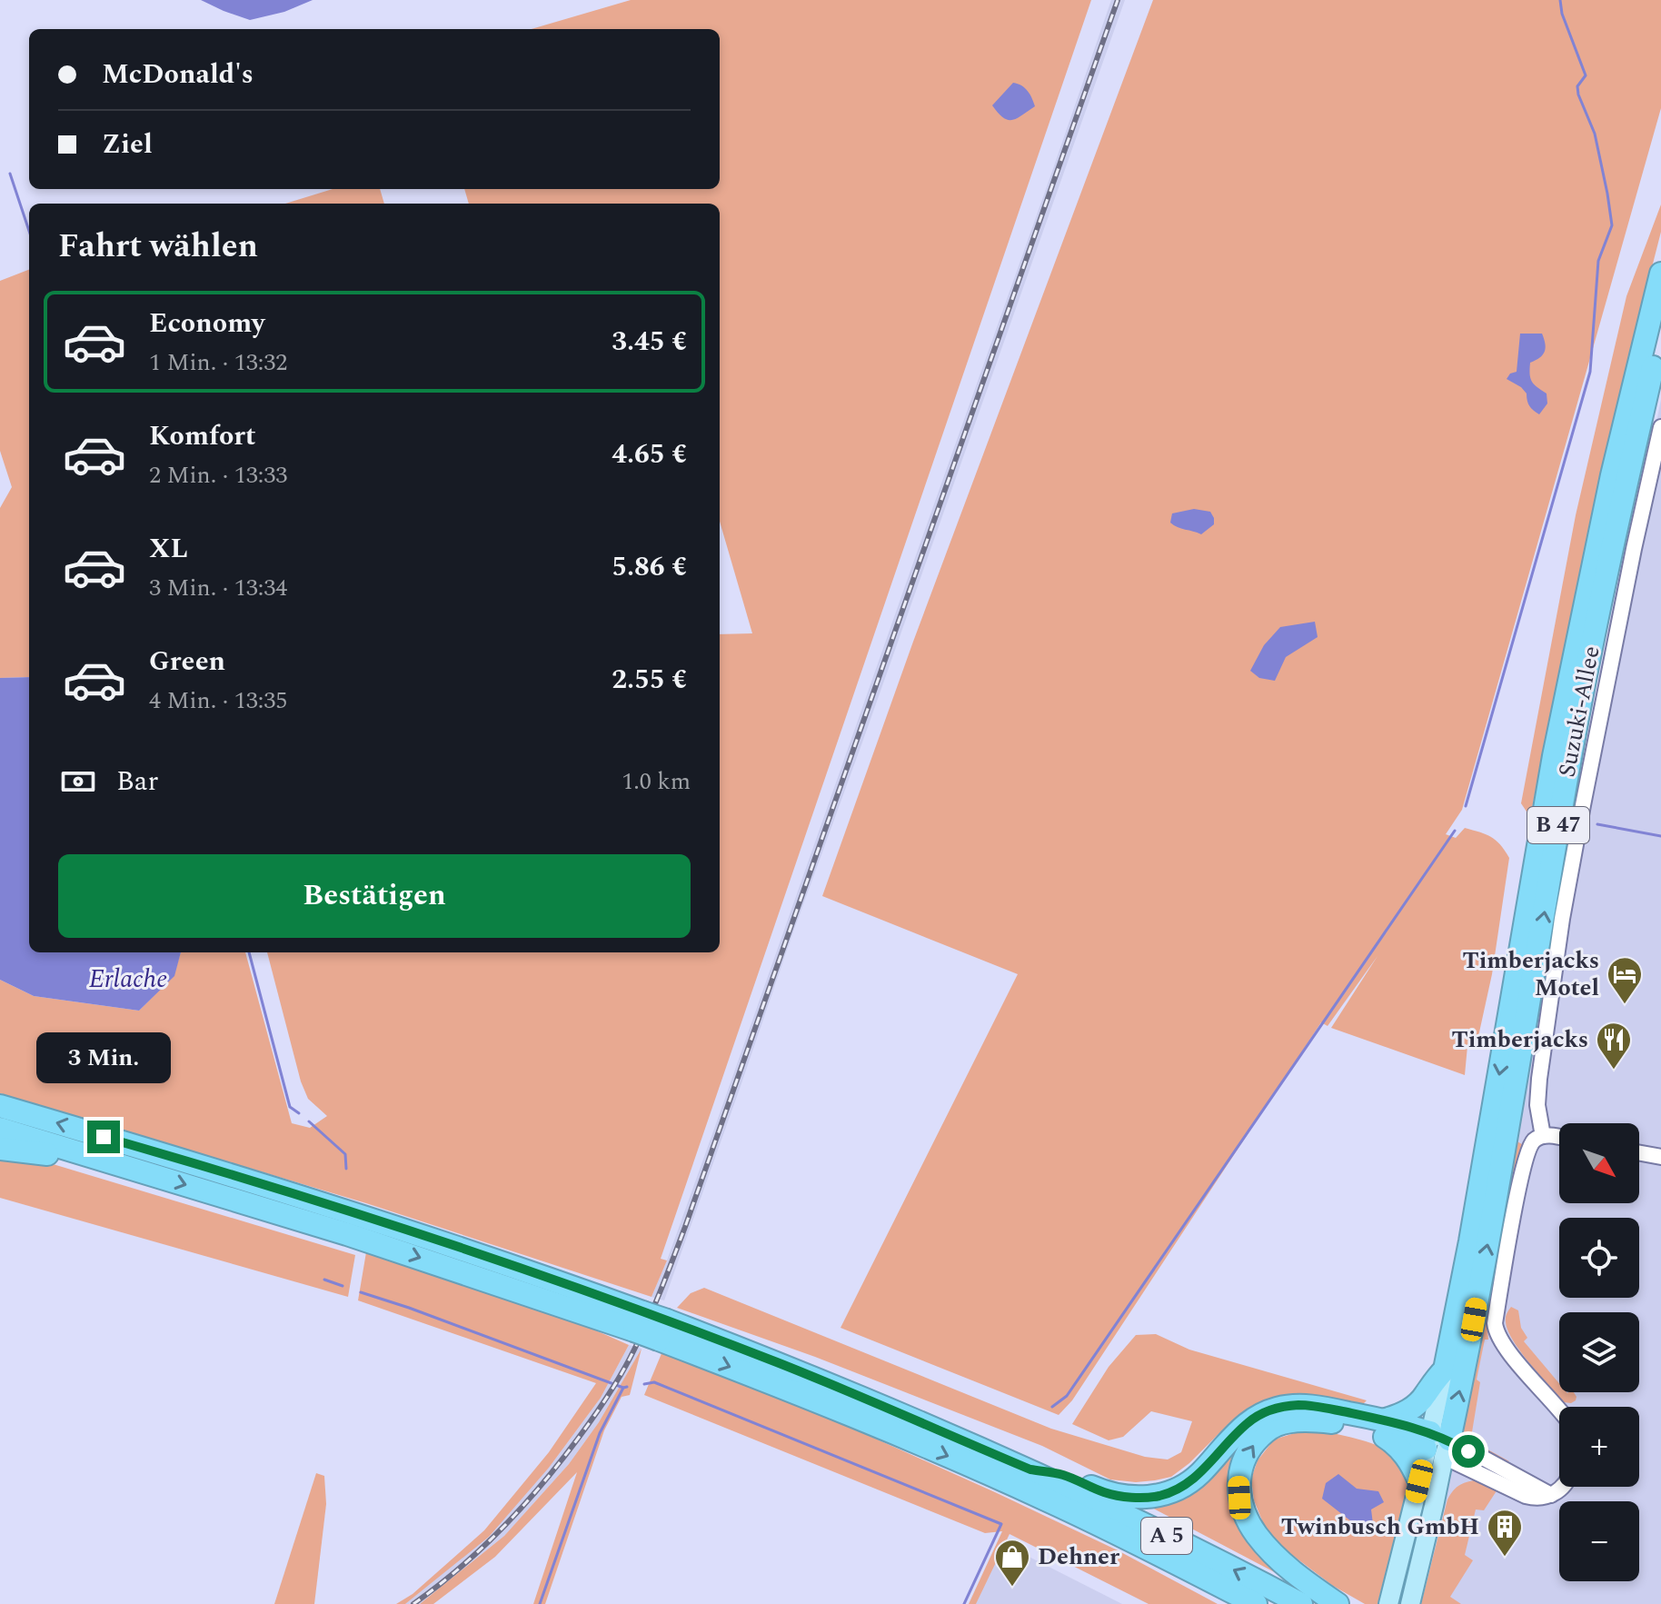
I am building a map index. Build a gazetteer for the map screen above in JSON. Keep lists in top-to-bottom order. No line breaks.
{"streets":{"highway":["B 47","A 5"],"street":["Suzuki-Allee"]},"water":["Erlache"],"places":{"hotel":["Timberjacks Motel"],"restaurant":["Timberjacks"],"building":["Twinbusch GmbH"],"shop":["Dehner"]},"north":"bottom right","page":{"banner":["McDonald's","Ziel"],"heading":"Fahrt wählen","list":[{"name":"Economy","note":"1 Min. · 13:32","value":"3.45 €"},{"name":"Komfort","note":"2 Min. · 13:33","value":"4.65 €"},{"name":"XL","note":"3 Min. · 13:34","value":"5.86 €"},{"name":"Green","note":"4 Min. · 13:35","value":"2.55 €"}],"pay":["Bar","1.0 km"],"buttons":"Bestätigen","bubble":"3 Min.","map_buttons":["+","−"]}}
